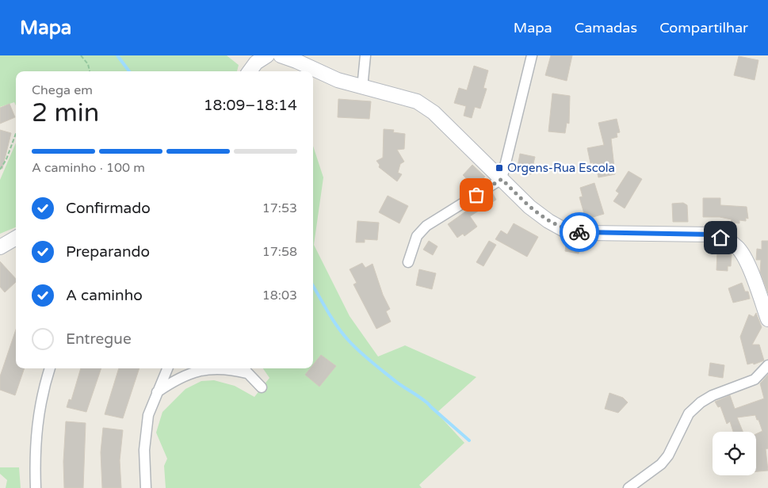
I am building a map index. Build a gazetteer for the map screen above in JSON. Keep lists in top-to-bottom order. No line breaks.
{"places":{"transit":["Orgens-Rua Escola"]},"page":{"header":"Mapa","nav":["Mapa","Camadas","Compartilhar"],"heading":["2 min","Chega em","18:09–18:14"],"bar":"A caminho · 100 m","list":[["Confirmado","17:53"],["Preparando","17:58"],["A caminho","18:03"],"Entregue"]}}
